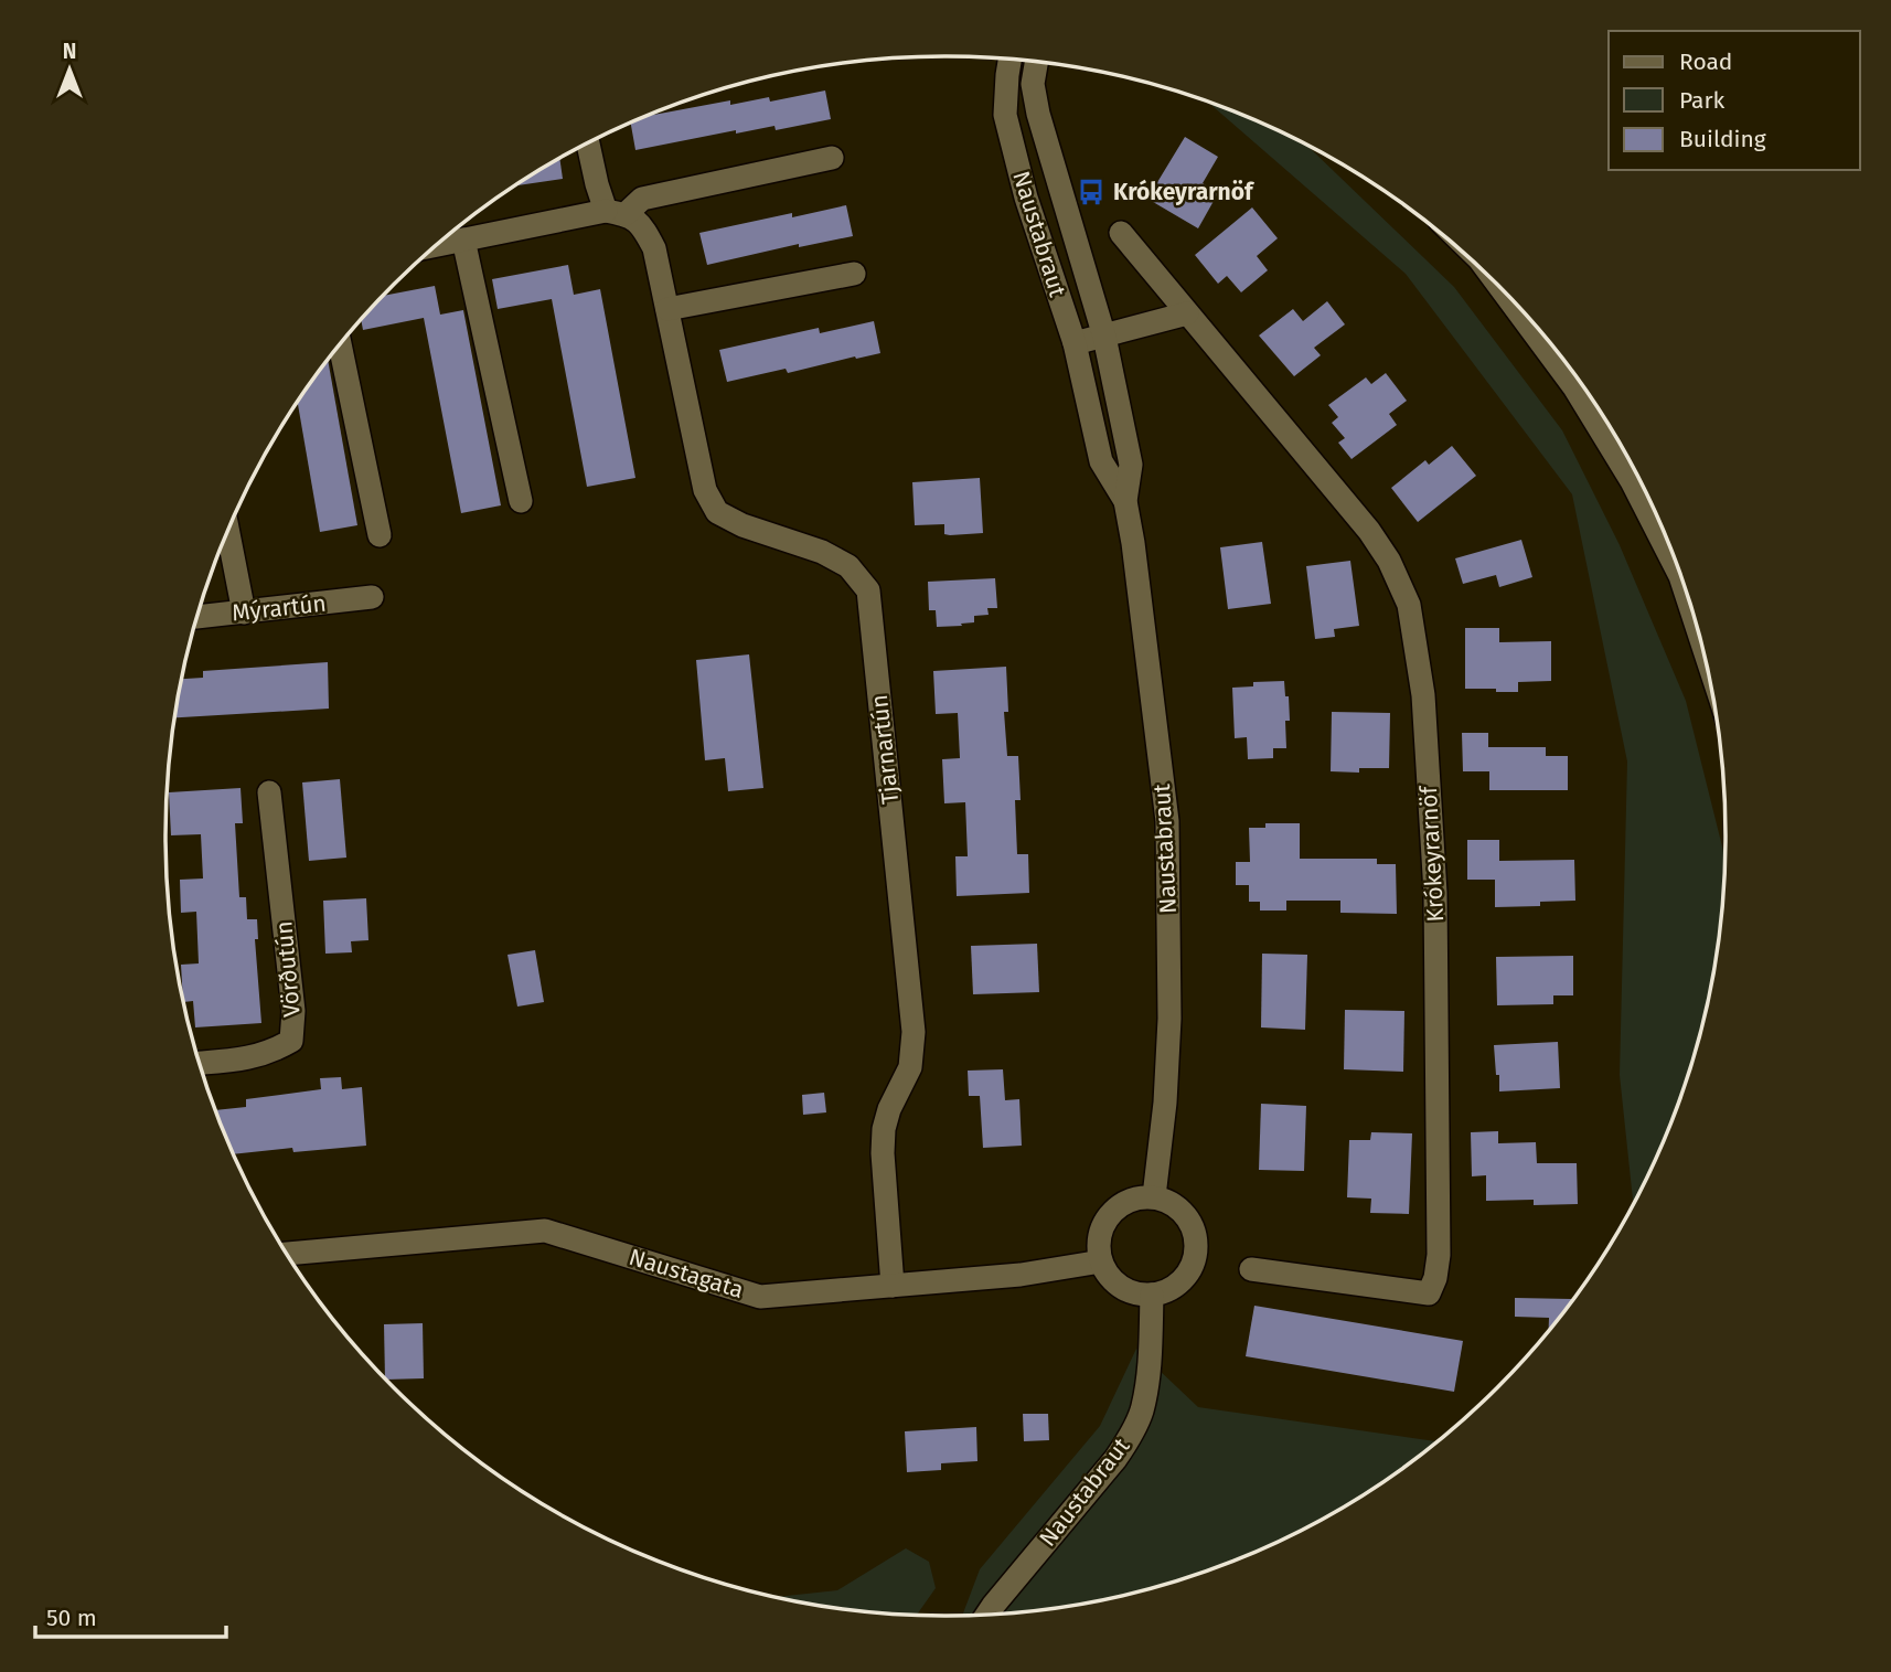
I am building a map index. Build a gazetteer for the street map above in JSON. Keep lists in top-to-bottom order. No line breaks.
{"streets":{"street":["Naustabraut","Mýrartún","Tjarnartún","Krókeyrarnöf","Vörðutún","Naustagata"]},"crossings":[["Naustabraut","Naustagata"],["Tjarnartún","Naustagata"]],"places":{"bus stop":["Krókeyrarnöf"]},"legend":["Road","Park","Building"],"scale_bar":"50 m","north":"top"}
